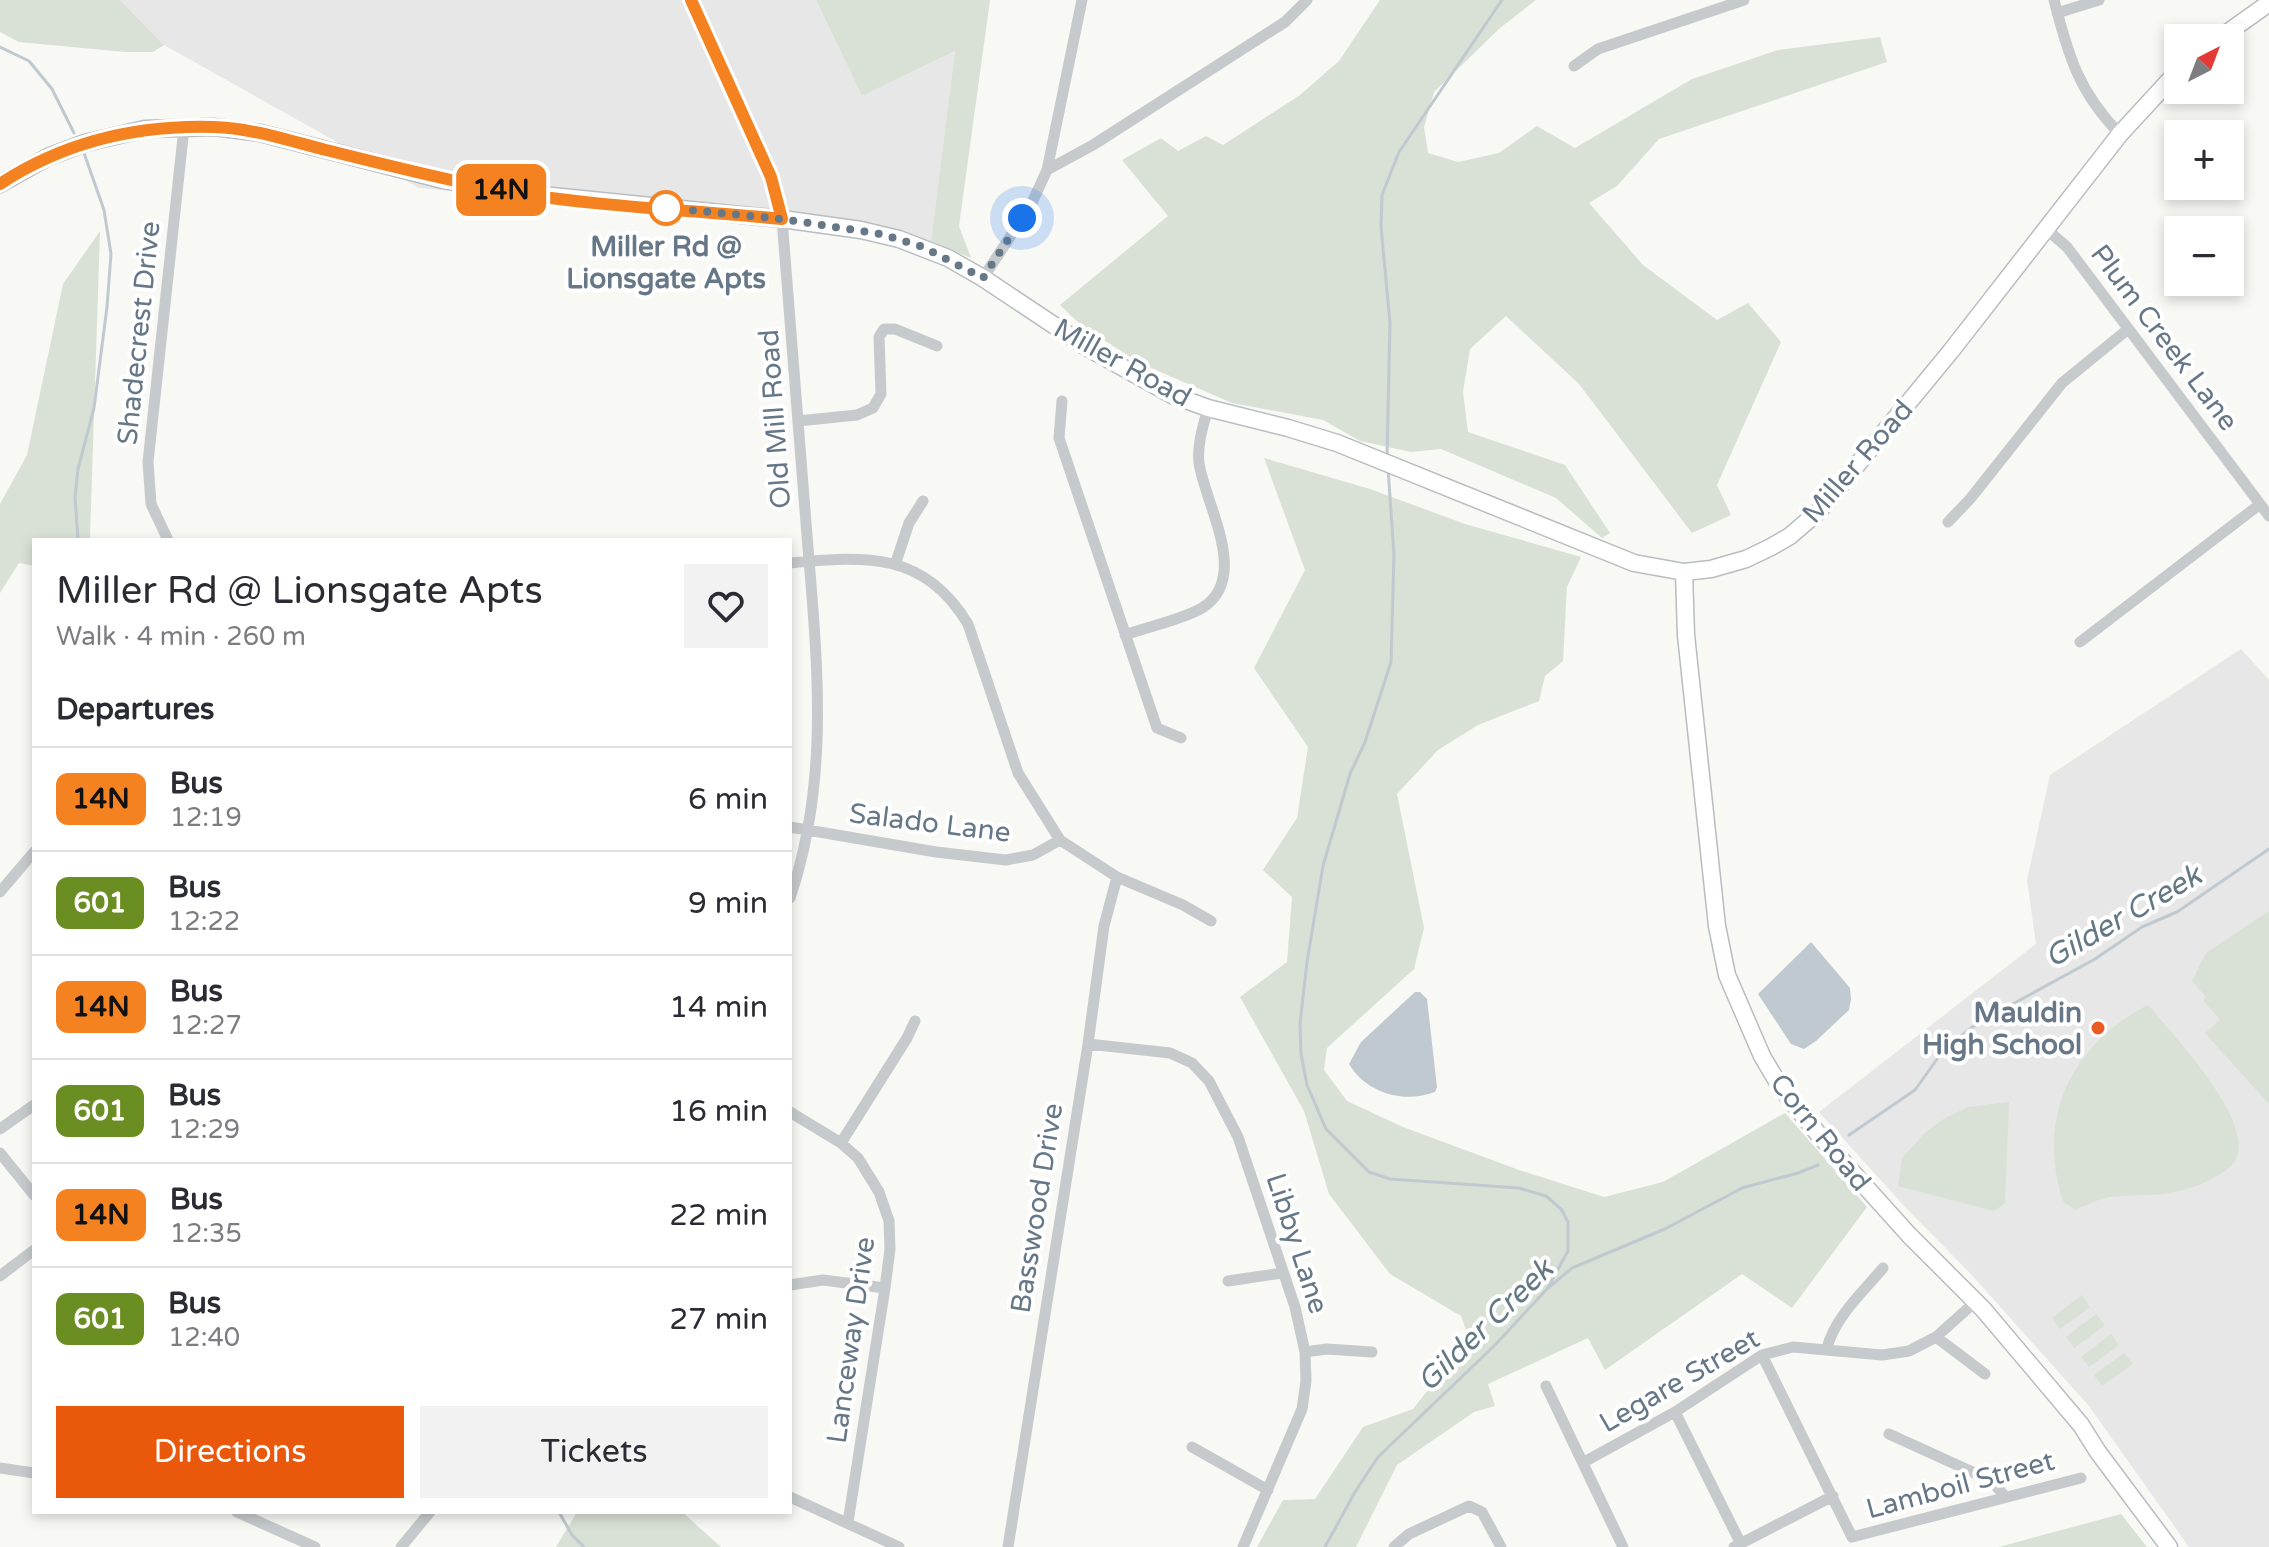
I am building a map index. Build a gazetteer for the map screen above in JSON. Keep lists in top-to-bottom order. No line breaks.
{"streets":{"street":["Shadecrest Drive","Plum Creek Lane","Miller Road","Old Mill Road","Salado Lane","Corn Road","Basswood Drive","Libby Lane","Lanceway Drive","Legare Street","Lamboil Street"]},"crossings":[["Shadecrest Drive","Miller Road"],["Plum Creek Lane","Miller Road"],["Miller Road","Old Mill Road"],["Miller Road","Corn Road"],["Old Mill Road","Salado Lane"],["Corn Road","Legare Street"],["Basswood Drive","Libby Lane"]],"water":["Gilder Creek"],"places":["Miller Rd @ Lionsgate Apts","Mauldin High School"],"lines":["bus line 14N"],"north":"top right","page":{"on_map":"14N","map_buttons":["+","−"],"heading":[["Miller Rd @ Lionsgate Apts","Walk · 4 min · 260 m"],"Departures"],"list":[{"mark":"14N","name":"Bus","note":"12:19","value":"6 min"},{"mark":"601","name":"Bus","note":"12:22","value":"9 min"},{"mark":"14N","name":"Bus","note":"12:27","value":"14 min"},{"mark":"601","name":"Bus","note":"12:29","value":"16 min"},{"mark":"14N","name":"Bus","note":"12:35","value":"22 min"},{"mark":"601","name":"Bus","note":"12:40","value":"27 min"}],"buttons":["Directions","Tickets"]}}
